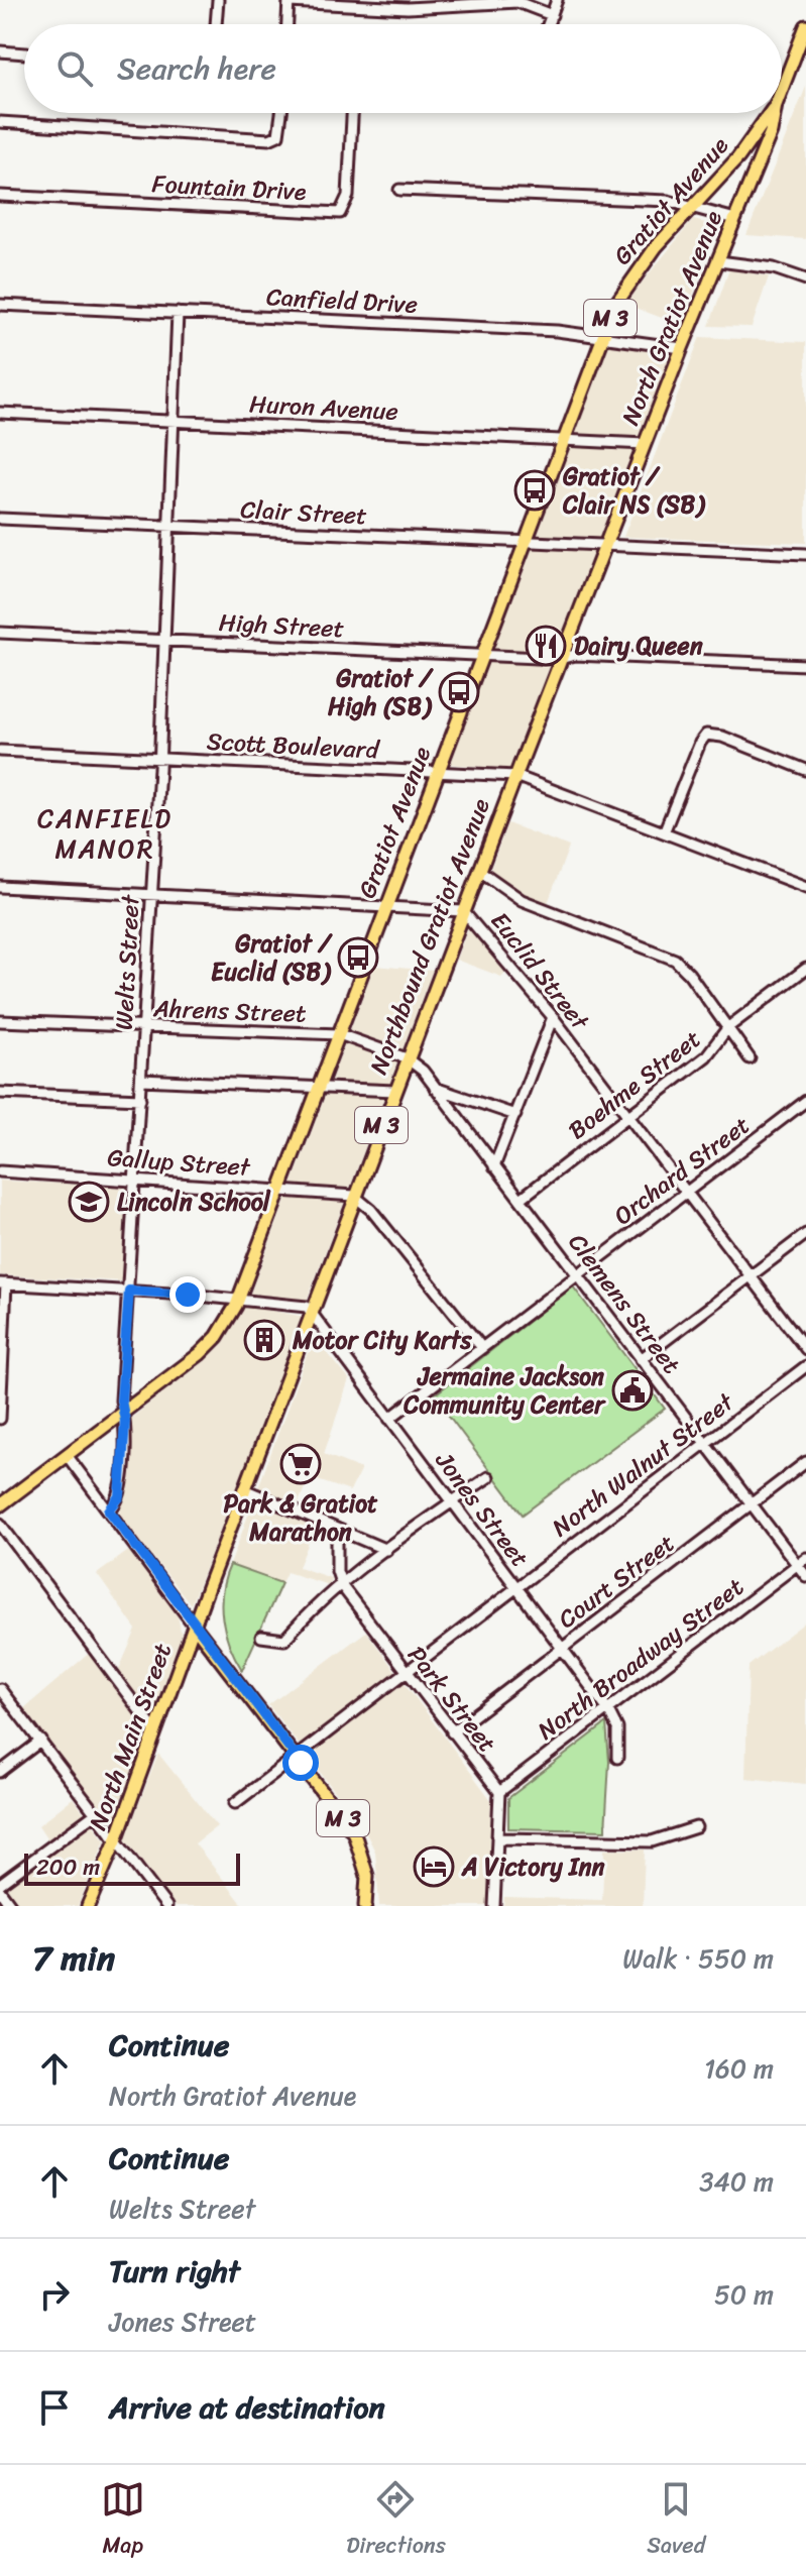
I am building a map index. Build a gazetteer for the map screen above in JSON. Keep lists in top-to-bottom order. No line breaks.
{"streets":{"main road":["Gratiot Avenue","M 3","North Gratiot Avenue","Northbound Gratiot Avenue","North Main Street"],"street":["Fountain Drive","Canfield Drive","Huron Avenue","Clair Street","High Street","Scott Boulevard","Welts Street","Euclid Street","Ahrens Street","Boehme Street","Gallup Street","Orchard Street","Clemens Street","North Walnut Street","Jones Street","Court Street","North Broadway Street","Park Street"]},"crossings":[["Gratiot Avenue","Canfield Drive"],["Gratiot Avenue","Huron Avenue"],["Gratiot Avenue","Clair Street"],["Gratiot Avenue","High Street"],["Gratiot Avenue","Scott Boulevard"],["Gratiot Avenue","Welts Street"],["Gratiot Avenue","Euclid Street"],["Gratiot Avenue","Ahrens Street"],["Gratiot Avenue","Gallup Street"],["Canfield Drive","North Gratiot Avenue"],["Canfield Drive","Welts Street"],["M 3","Northbound Gratiot Avenue"],["M 3","North Walnut Street"],["M 3","North Main Street"],["North Gratiot Avenue","Huron Avenue"],["North Gratiot Avenue","Clair Street"],["North Gratiot Avenue","Northbound Gratiot Avenue"],["Huron Avenue","Welts Street"],["Clair Street","Welts Street"],["High Street","Northbound Gratiot Avenue"],["High Street","Welts Street"],["Scott Boulevard","Northbound Gratiot Avenue"],["Scott Boulevard","Welts Street"],["Northbound Gratiot Avenue","Euclid Street"],["Northbound Gratiot Avenue","Ahrens Street"],["Northbound Gratiot Avenue","Gallup Street"],["Northbound Gratiot Avenue","Clemens Street"],["Northbound Gratiot Avenue","Jones Street"],["Northbound Gratiot Avenue","North Main Street"],["Welts Street","Euclid Street"],["Welts Street","Ahrens Street"],["Welts Street","Gallup Street"],["Euclid Street","Boehme Street"],["Euclid Street","Orchard Street"],["Ahrens Street","Clemens Street"],["Boehme Street","Clemens Street"],["Orchard Street","Clemens Street"],["Orchard Street","Jones Street"],["Clemens Street","North Walnut Street"],["Clemens Street","Court Street"],["Clemens Street","North Broadway Street"],["North Walnut Street","Jones Street"],["North Walnut Street","Park Street"],["Jones Street","Court Street"],["Jones Street","North Broadway Street"],["Court Street","Park Street"],["North Broadway Street","Park Street"]],"districts":["CANFIELD MANOR"],"places":{"bus stop":["Gratiot / Clair NS (SB)","Gratiot / High (SB)","Gratiot / Euclid (SB)"],"restaurant":["Dairy Queen"],"school or university":["Lincoln School"],"building":["Motor City Karts"],"public building":["Jermaine Jackson Community Center"],"supermarket":["Park & Gratiot Marathon"],"hotel":["A Victory Inn"]},"scale_bar":"200 m","page":{"search":"Search here","scale":"200 m","heading":["7 min","Walk · 550 m"],"list":[["Continue","North Gratiot Avenue","160 m"],["Continue","Welts Street","340 m"],["Turn right","Jones Street","50 m"],"Arrive at destination"],"nav":["Map","Directions","Saved"]}}
